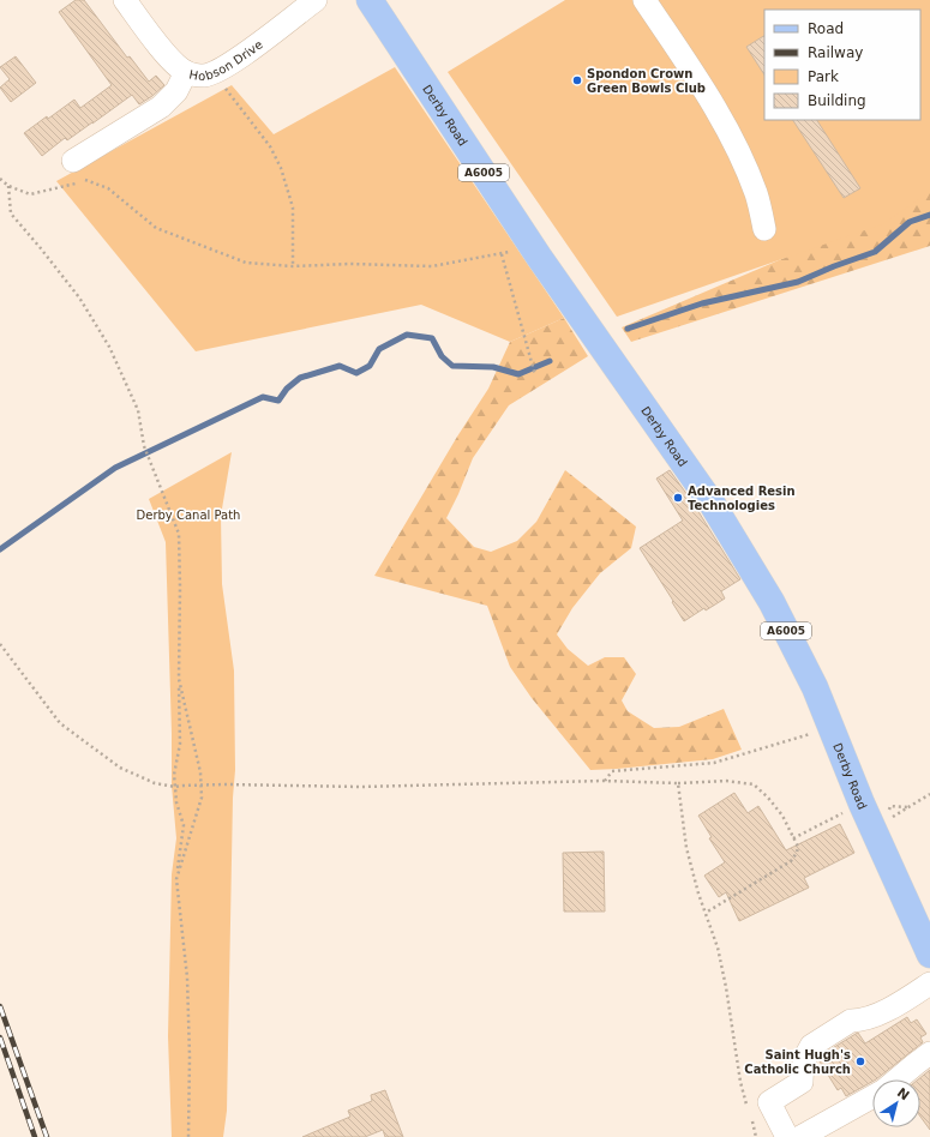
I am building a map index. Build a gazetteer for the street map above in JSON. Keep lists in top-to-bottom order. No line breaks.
{"streets":{"main road":["Derby Road","A6005"],"street":["Hobson Drive"]},"parks":["Derby Canal Path"],"places":["Spondon Crown Green Bowls Club","Advanced Resin Technologies","Saint Hugh's Catholic Church"],"legend":["Road","Railway","Park","Building"],"north":"top right"}
